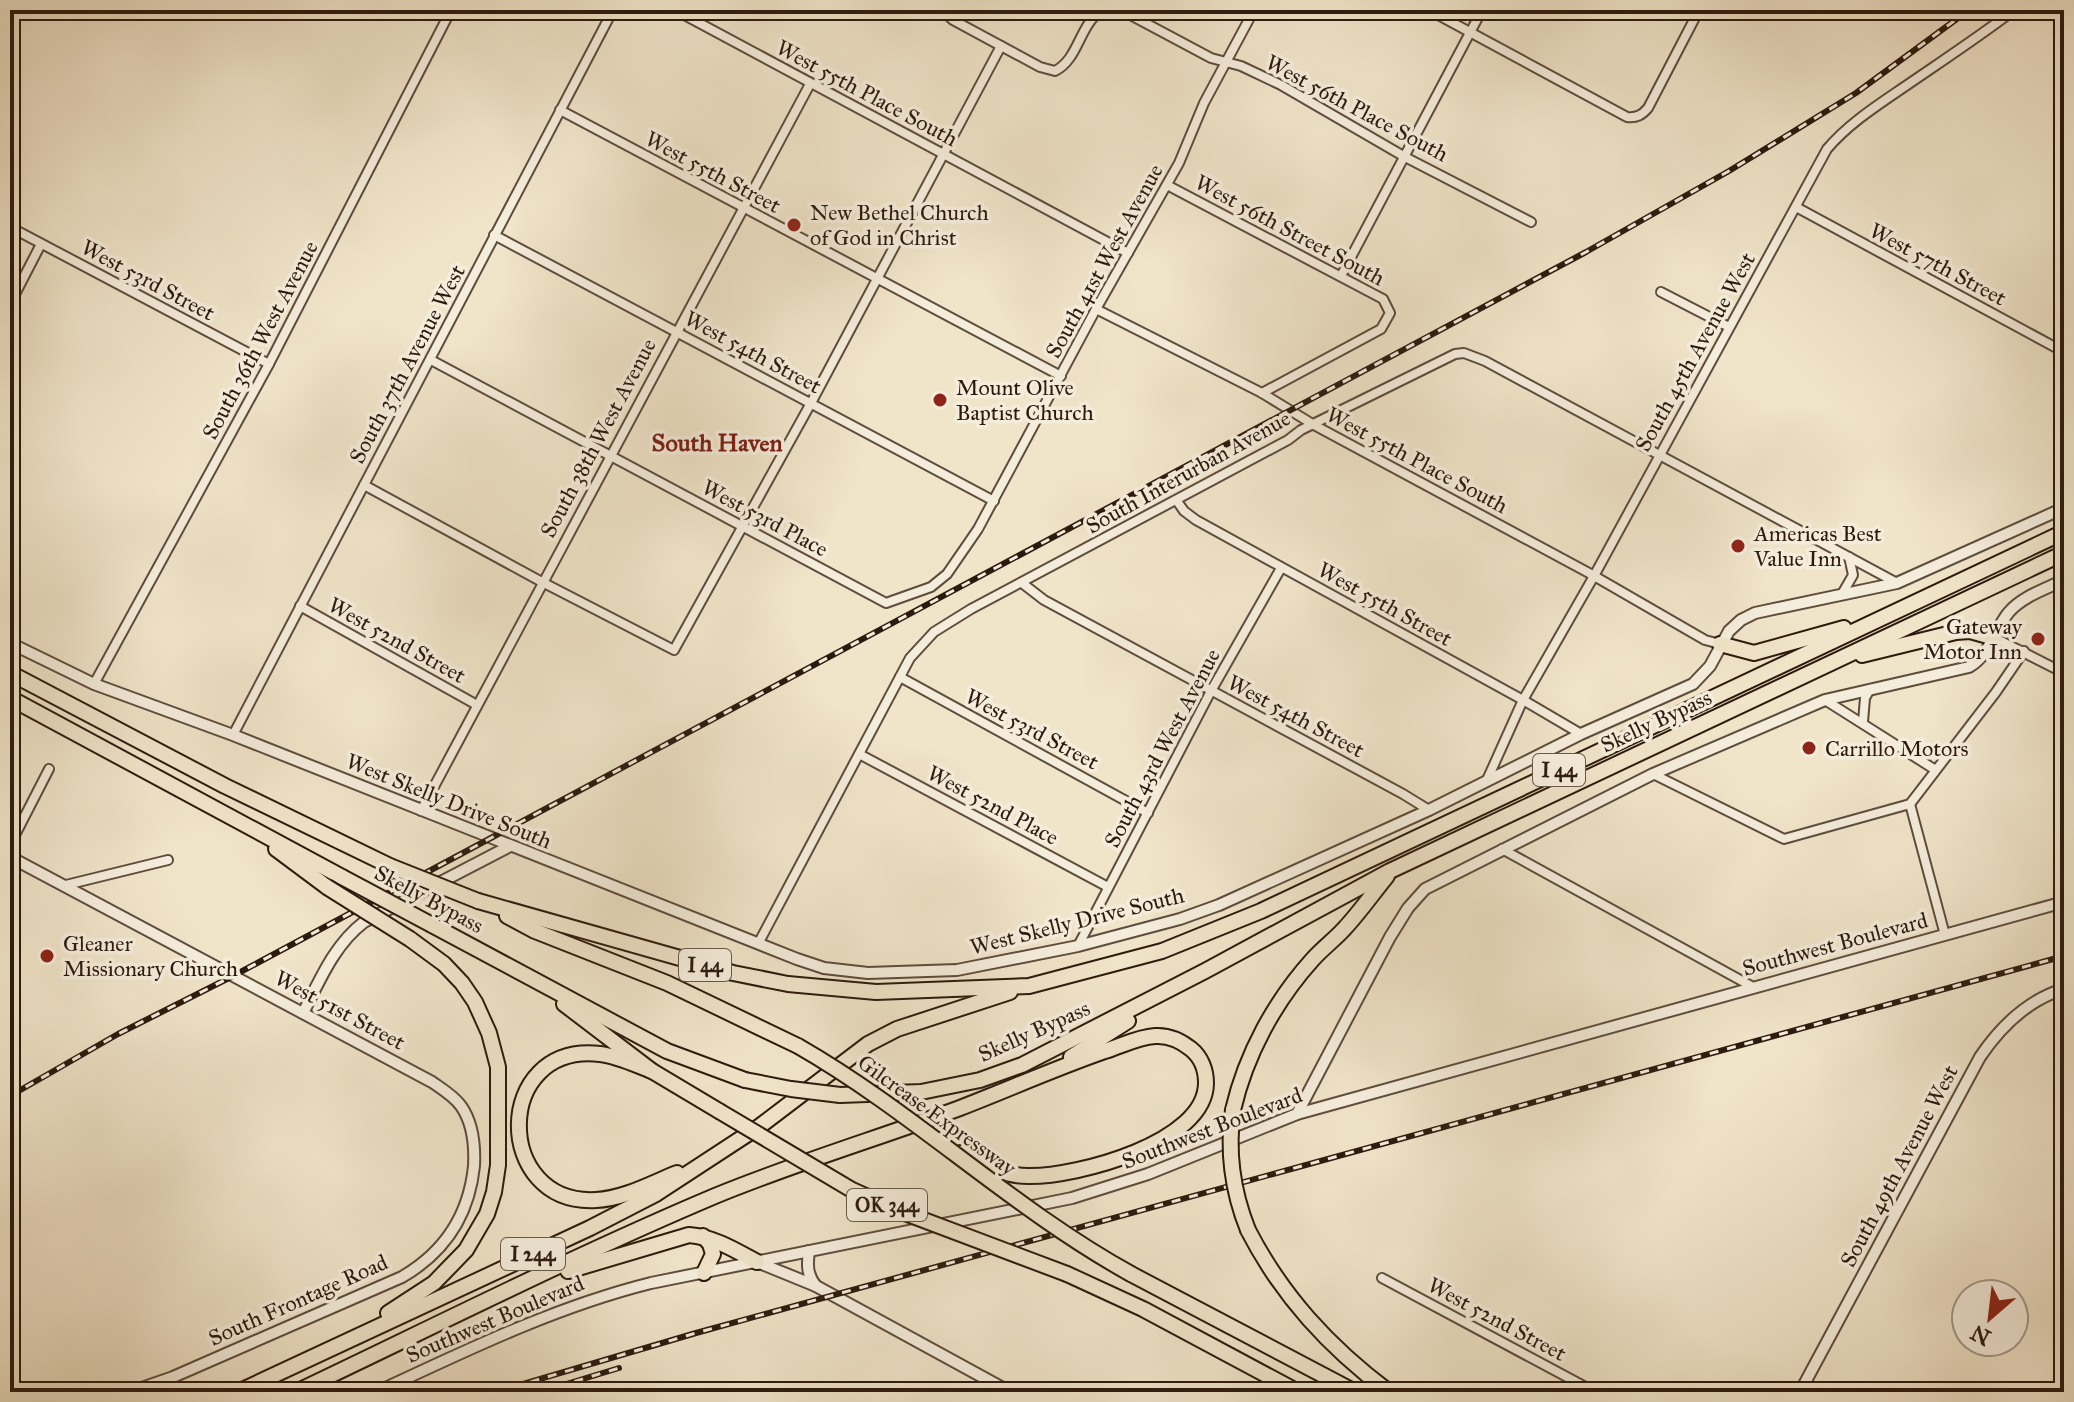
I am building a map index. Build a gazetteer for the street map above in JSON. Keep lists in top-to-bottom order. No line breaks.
{"streets":{"highway":["Skelly Bypass","I 44","Gilcrease Expressway","OK 344","I 244"],"street":["West 55th Place South","West 56th Place South","West 55th Street","West 56th Street South","South 41st West Avenue","West 57th Street","West 53rd Street","South 36th West Avenue","West 54th Street","South 45th Avenue West","South 37th Avenue West","South 38th West Avenue","South Interurban Avenue","West 53rd Place","West 52nd Street","South 43rd West Avenue","West Skelly Drive South","West 52nd Place","Southwest Boulevard","West 51st Street","South 49th Avenue West","South Frontage Road"]},"crossings":[["West 55th Place South","West 56th Street South"],["West 55th Place South","South 41st West Avenue"],["West 55th Place South","South 45th Avenue West"],["West 55th Place South","South 38th West Avenue"],["West 55th Place South","South Interurban Avenue"],["West 55th Place South","West Skelly Drive South"],["West 56th Place South","South 41st West Avenue"],["West 55th Street","South 41st West Avenue"],["West 55th Street","South 45th Avenue West"],["West 55th Street","South 37th Avenue West"],["West 55th Street","South 38th West Avenue"],["West 55th Street","South Interurban Avenue"],["West 55th Street","South 43rd West Avenue"],["West 55th Street","West Skelly Drive South"],["West 56th Street South","South 41st West Avenue"],["South 41st West Avenue","West 54th Street"],["South 41st West Avenue","West 53rd Place"],["West 57th Street","South 45th Avenue West"],["West 53rd Street","South 36th West Avenue"],["West 53rd Street","South Interurban Avenue"],["West 53rd Street","South 43rd West Avenue"],["South 36th West Avenue","West Skelly Drive South"],["West 54th Street","South 37th Avenue West"],["West 54th Street","South 38th West Avenue"],["West 54th Street","South Interurban Avenue"],["West 54th Street","South 43rd West Avenue"],["West 54th Street","West Skelly Drive South"],["South 45th Avenue West","South Interurban Avenue"],["South 45th Avenue West","West Skelly Drive South"],["South 37th Avenue West","West 53rd Place"],["South 37th Avenue West","West 52nd Street"],["South 37th Avenue West","West Skelly Drive South"],["South 38th West Avenue","West 53rd Place"],["South 38th West Avenue","West 52nd Street"],["South 38th West Avenue","West Skelly Drive South"],["Skelly Bypass","Gilcrease Expressway"],["Skelly Bypass","OK 344"],["Skelly Bypass","I 244"],["South 43rd West Avenue","West Skelly Drive South"],["South 43rd West Avenue","West 52nd Place"],["West 51st Street","South Frontage Road"]],"districts":["South Haven"],"places":["New Bethel Church of God in Christ","Mount Olive Baptist Church","Americas Best Value Inn","Gateway Motor Inn","Carrillo Motors","Gleaner Missionary Church"],"north":"bottom left"}
